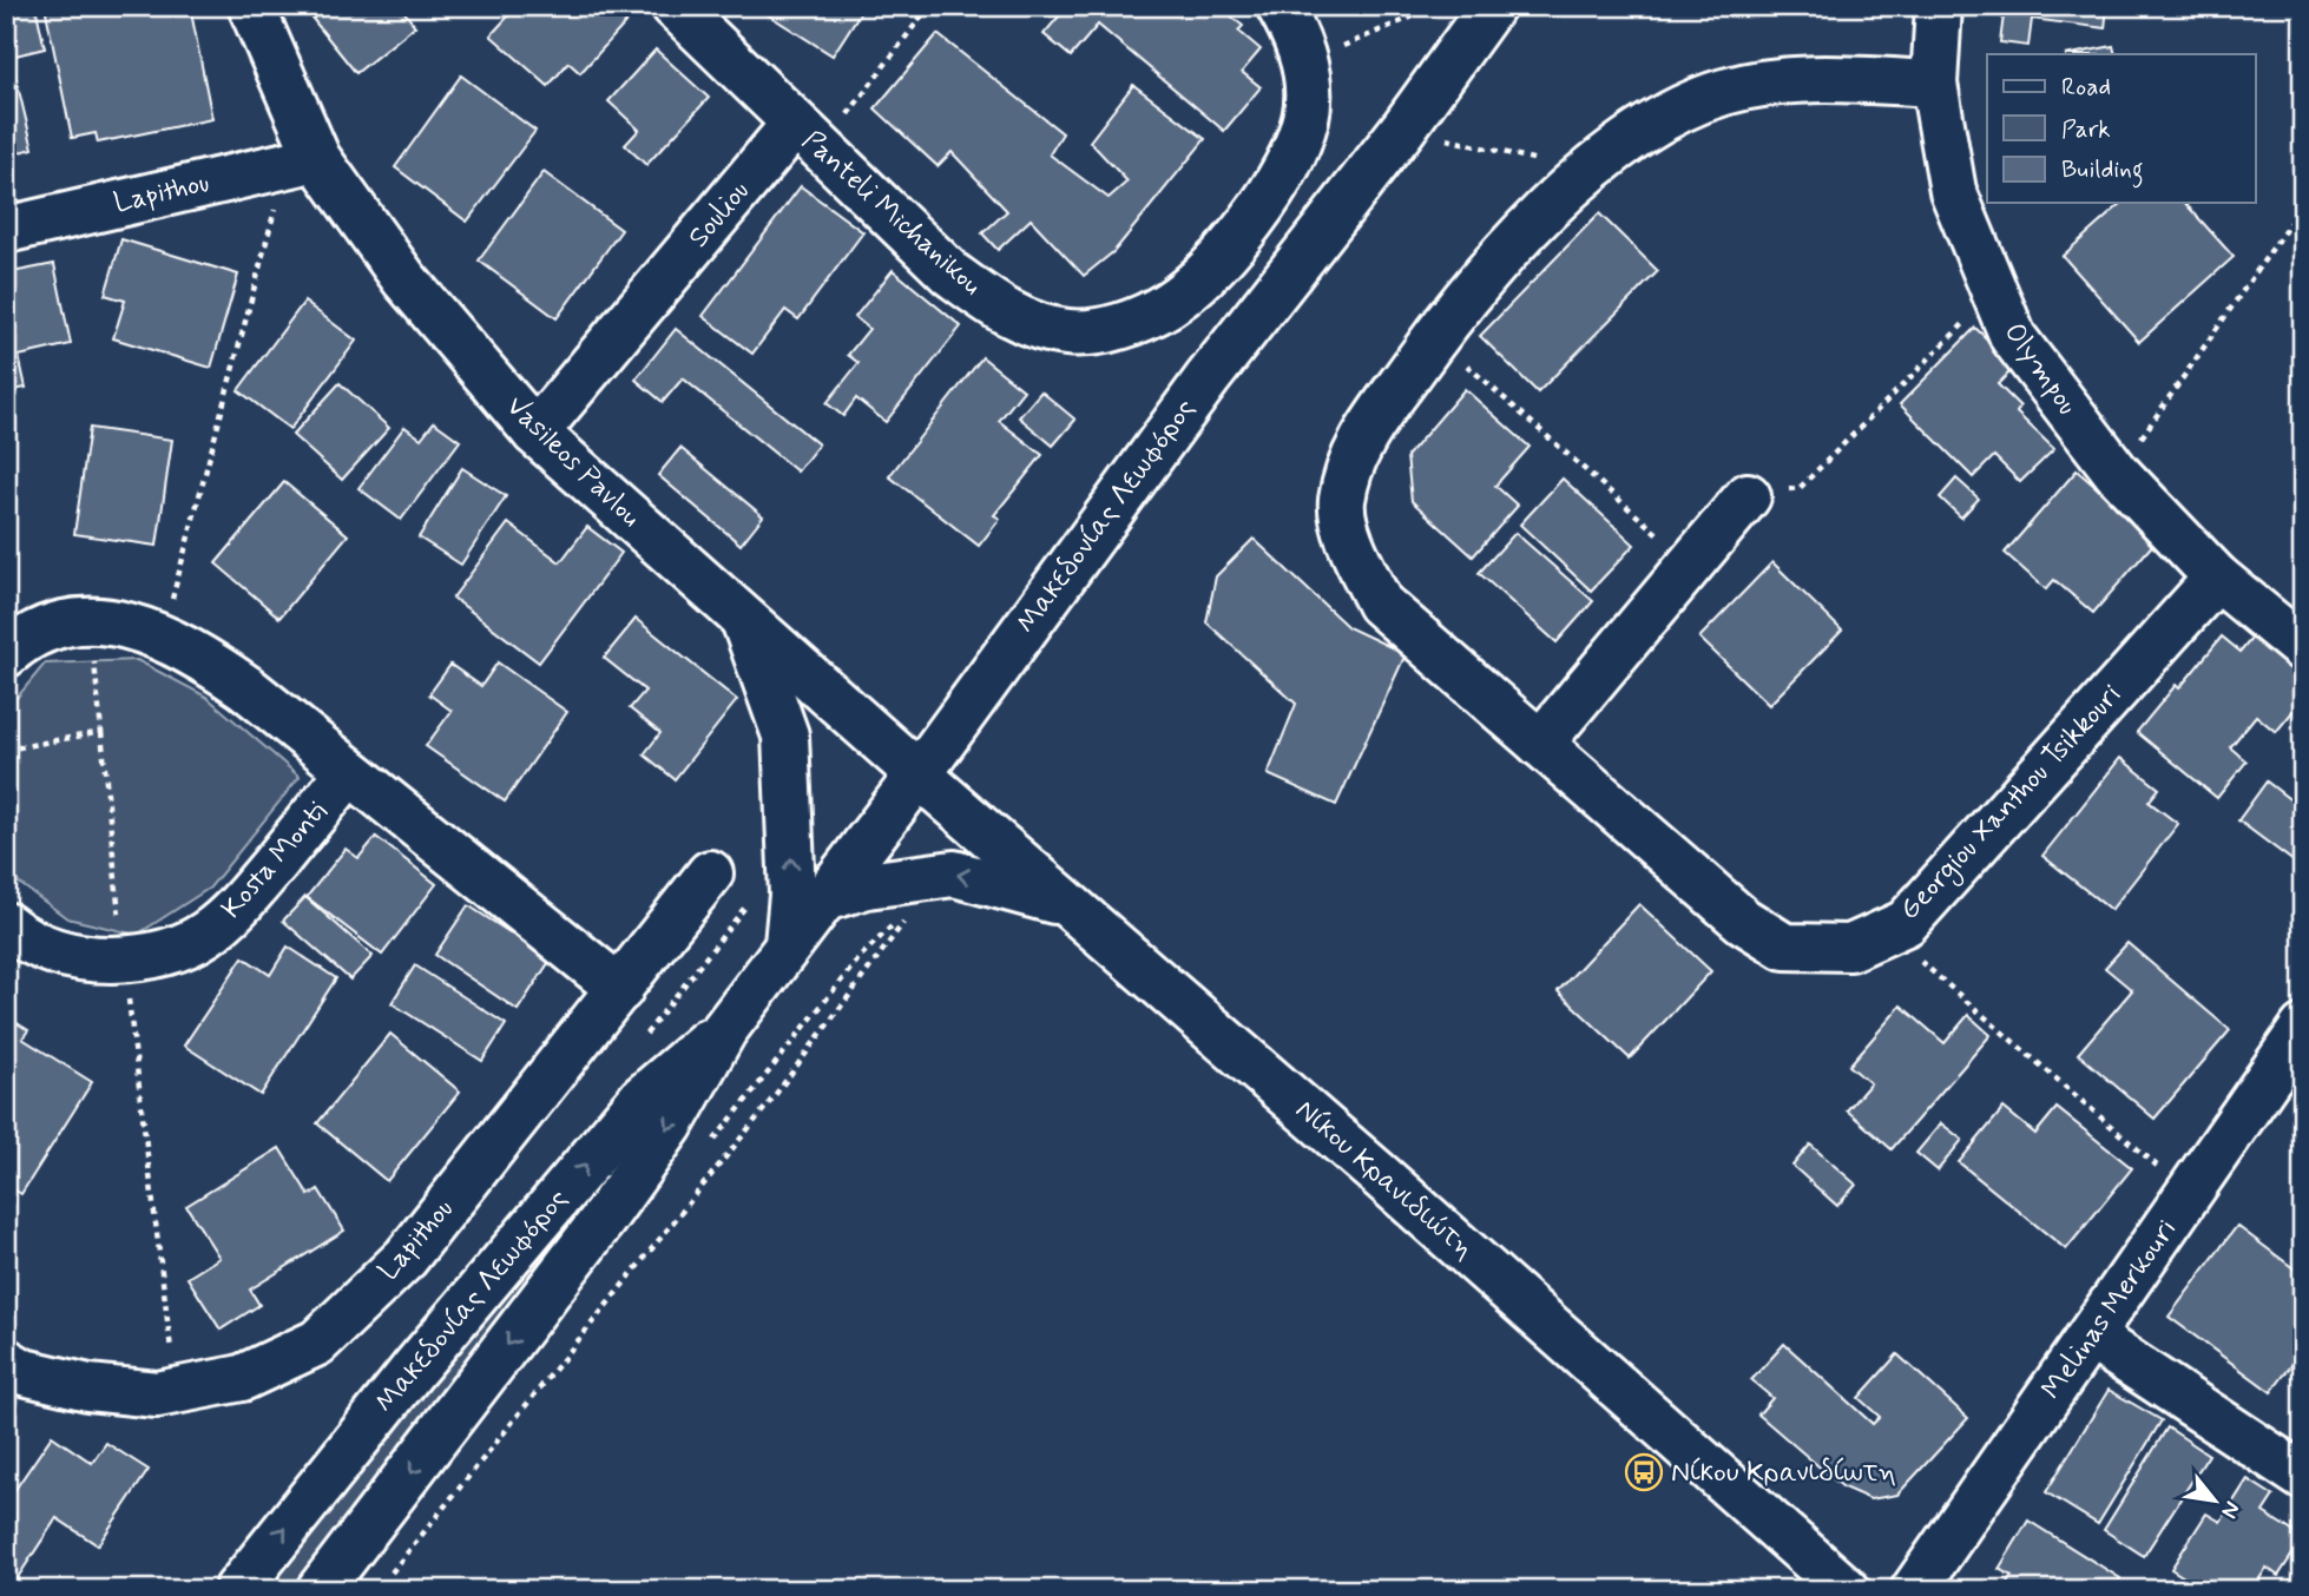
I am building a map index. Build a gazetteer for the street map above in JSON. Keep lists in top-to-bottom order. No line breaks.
{"streets":{"street":["Lapithou","Panteli Michanikou","Souliou","Olympou","Vasileos Pavlou","Μακεδονίας Λεωφόρος","Georgiou Xanthou Tsikkouri","Kosta Monti","Νίκου Κρανιδιώτη","Melinas Merkouri"]},"crossings":[["Lapithou","Vasileos Pavlou"],["Lapithou","Kosta Monti"],["Panteli Michanikou","Souliou"],["Souliou","Vasileos Pavlou"],["Olympou","Georgiou Xanthou Tsikkouri"],["Vasileos Pavlou","Μακεδονίας Λεωφόρος"],["Vasileos Pavlou","Νίκου Κρανιδιώτη"],["Μακεδονίας Λεωφόρος","Νίκου Κρανιδιώτη"]],"places":{"bus stop":["Νίκου Κρανιδίωτη"]},"legend":["Road","Park","Building"],"north":"bottom right"}
